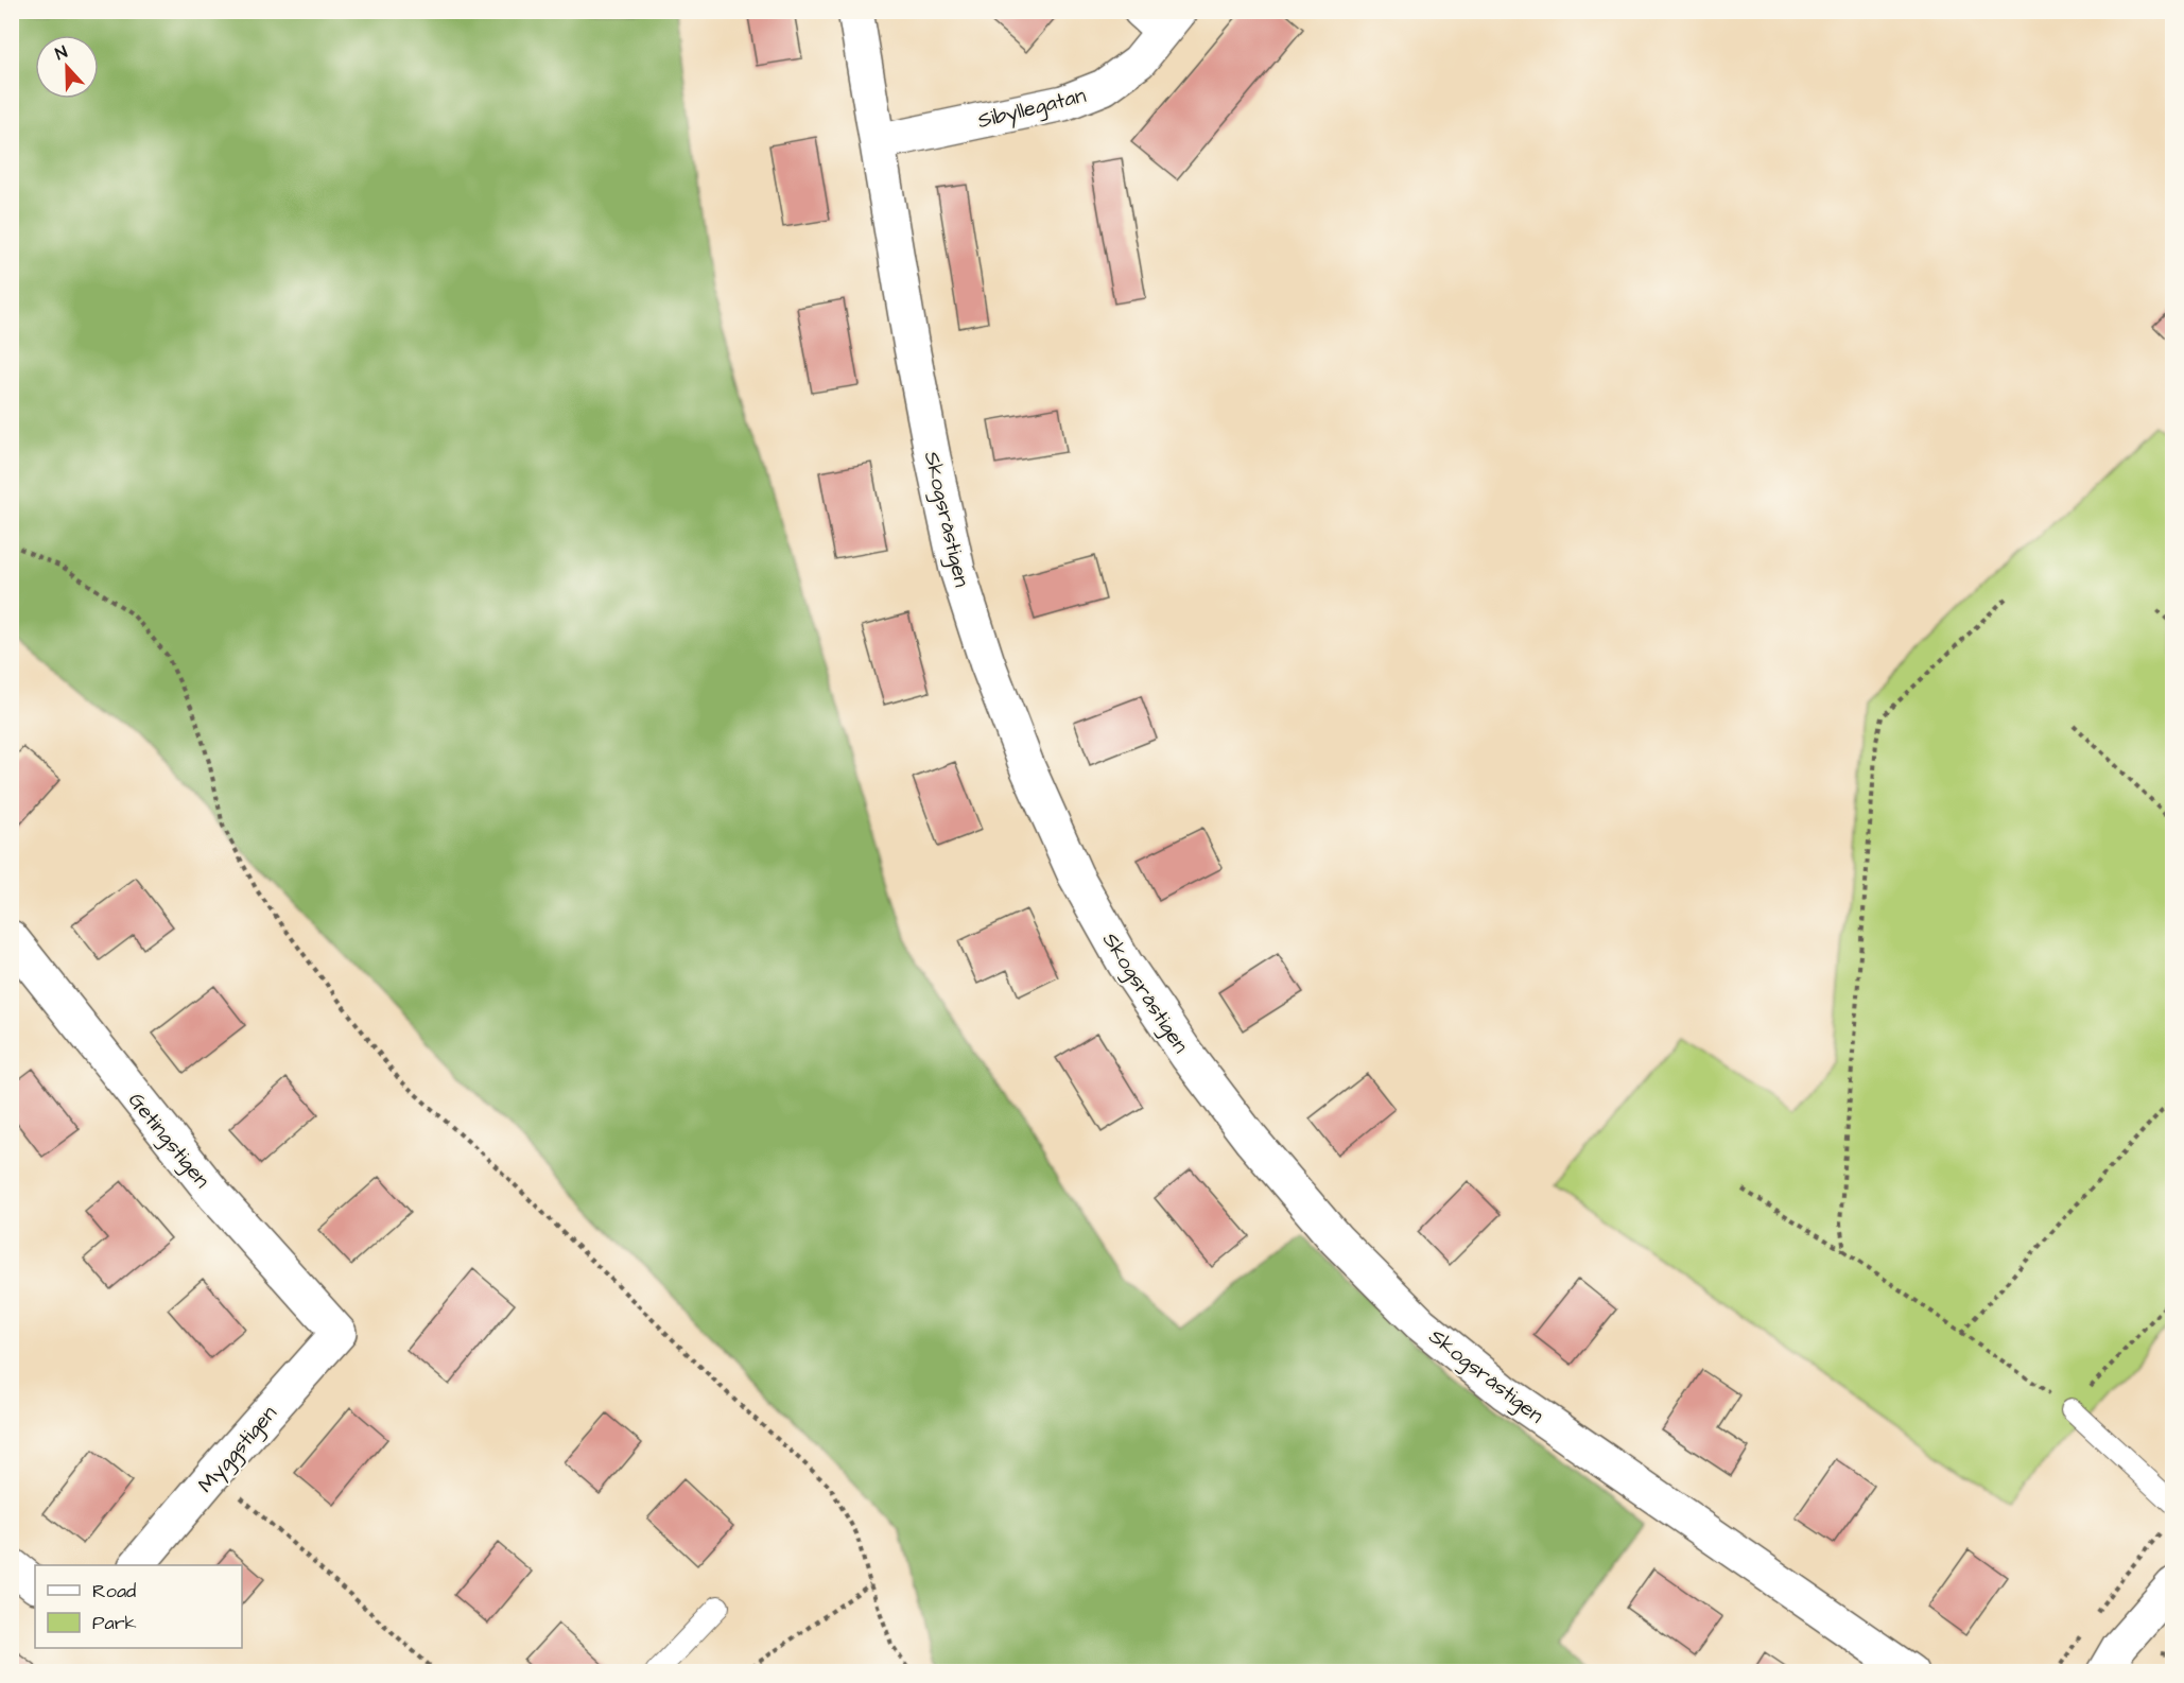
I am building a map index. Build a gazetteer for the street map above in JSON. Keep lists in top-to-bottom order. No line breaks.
{"streets":{"street":["Sibyllegatan","Skogsråstigen","Getingstigen","Myggstigen"]},"crossings":[["Sibyllegatan","Skogsråstigen"],["Getingstigen","Myggstigen"]],"legend":["Road","Park"],"north":"top"}
